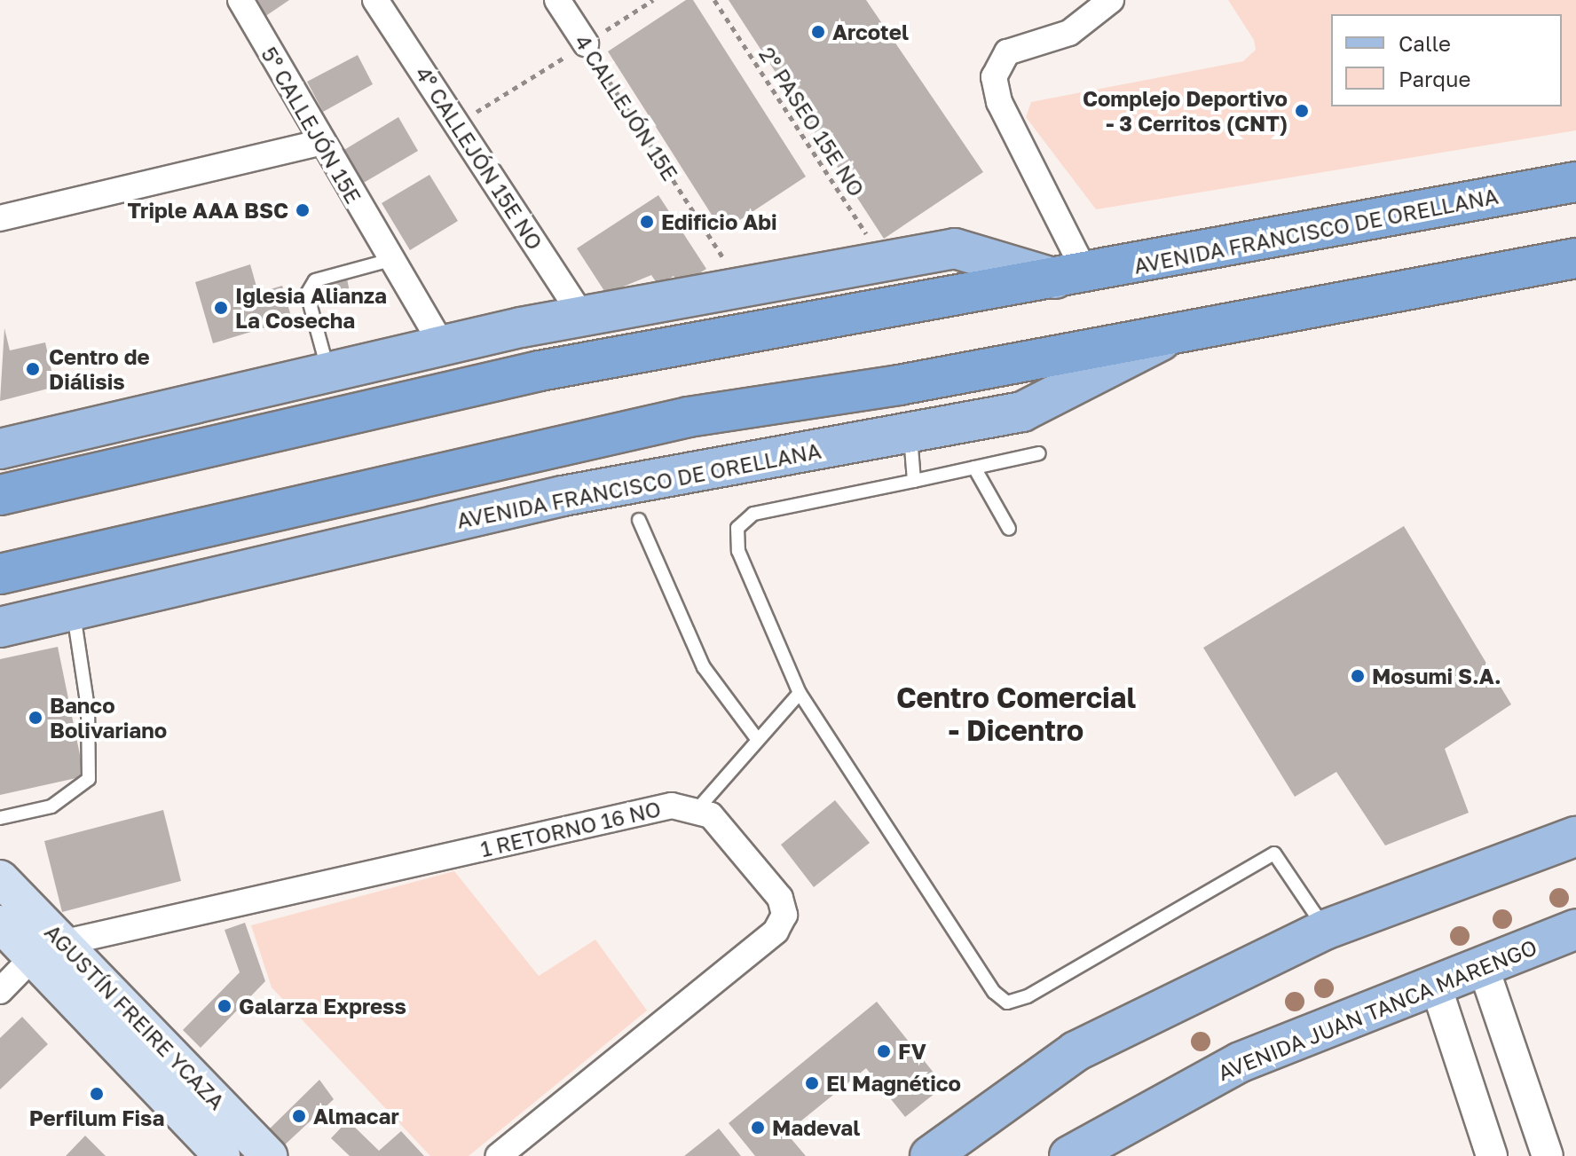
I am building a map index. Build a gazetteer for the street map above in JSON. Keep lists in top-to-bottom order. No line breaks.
{"streets":{"highway":["AVENIDA FRANCISCO DE ORELLANA"],"main road":["AVENIDA JUAN TANCA MARENGO","AGUSTÍN FREIRE YCAZA"],"street":["4 CALLEJÓN 15E","5° CALLEJÓN 15E","4° CALLEJÓN 15E NO","1 RETORNO 16 NO"],"path":["2° PASEO 15E NO"]},"crossings":[["4 CALLEJÓN 15E","AVENIDA FRANCISCO DE ORELLANA"],["2° PASEO 15E NO","AVENIDA FRANCISCO DE ORELLANA"],["5° CALLEJÓN 15E","AVENIDA FRANCISCO DE ORELLANA"],["4° CALLEJÓN 15E NO","AVENIDA FRANCISCO DE ORELLANA"],["1 RETORNO 16 NO","AGUSTÍN FREIRE YCAZA"]],"districts":["Centro Comercial - Dicentro"],"places":["Arcotel","Complejo Deportivo - 3 Cerritos (CNT)","Triple AAA BSC","Edificio Abi","Iglesia Alianza La Cosecha","Centro de Diálisis","Mosumi S.A.","Banco Bolivariano","Galarza Express","FV","El Magnético","Perfilum Fisa","Almacar","Madeval"],"legend":["Calle","Parque"]}
